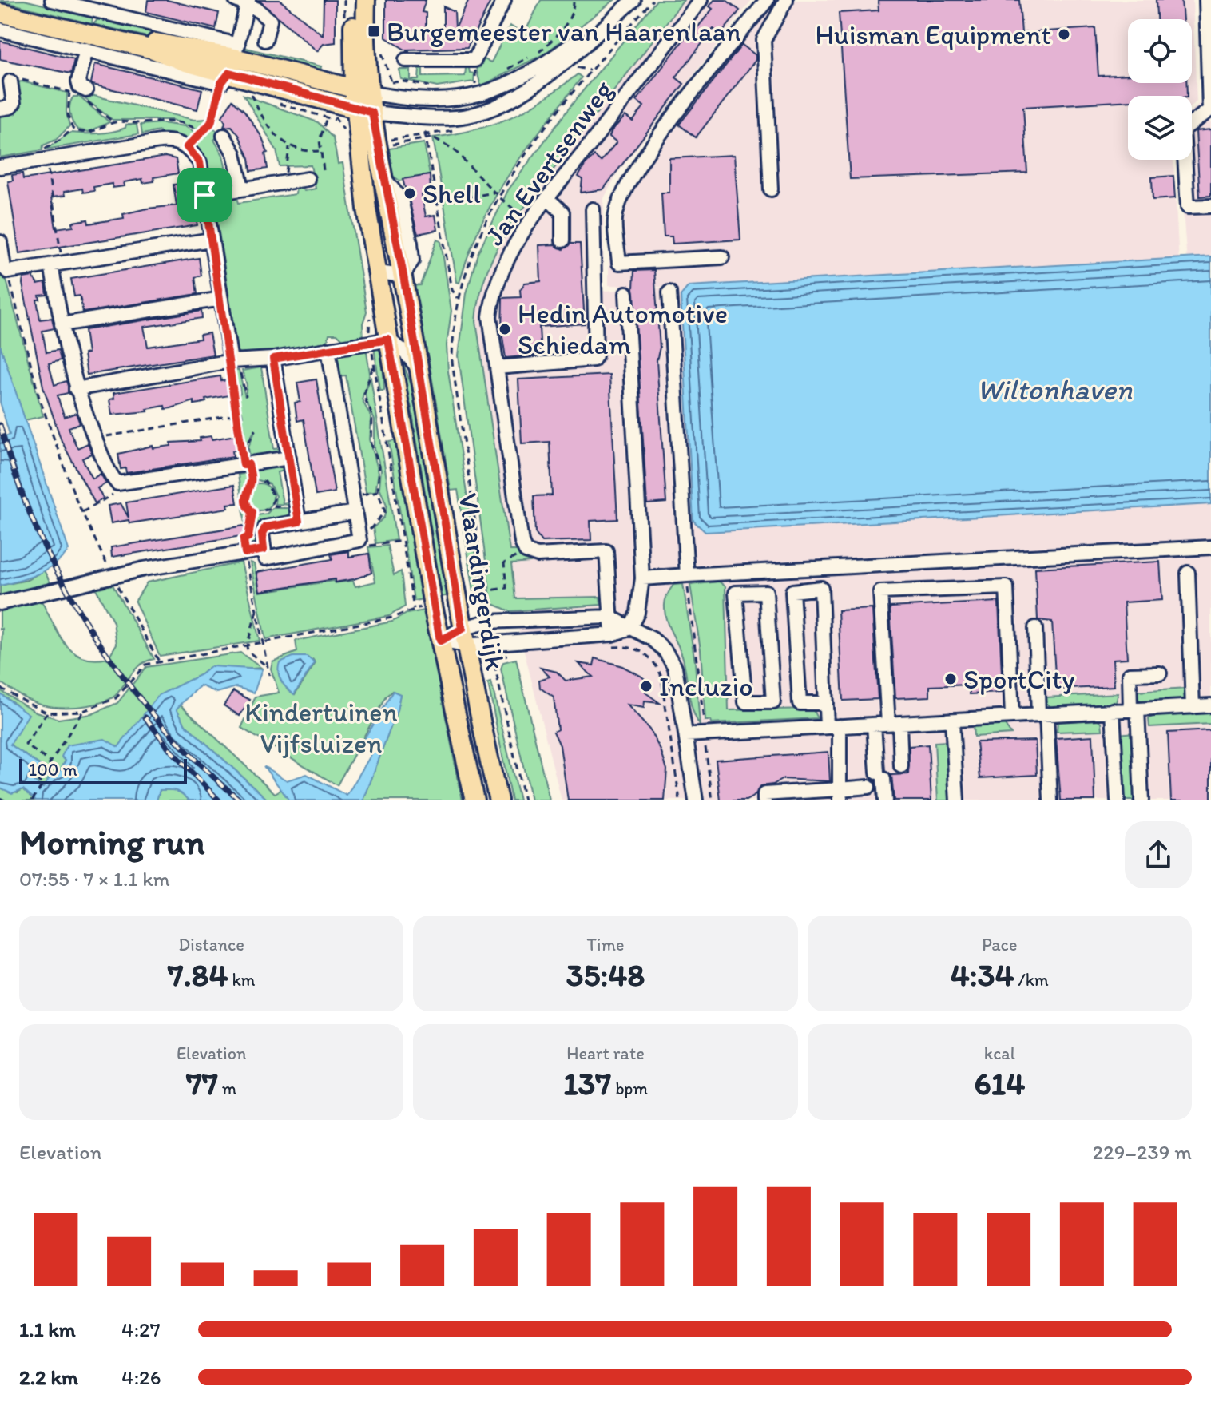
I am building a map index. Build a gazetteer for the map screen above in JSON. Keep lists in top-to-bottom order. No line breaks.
{"streets":{"main road":["Vlaardingerdijk"],"street":["Jan Evertsenweg"]},"water":["Wiltonhaven"],"parks":["Kindertuinen Vijfsluizen"],"places":{"transit":["Burgemeester van Haarenlaan"],"other":["Huisman Equipment","Shell","Hedin Automotive Schiedam","SportCity","Incluzio"]},"scale_bar":"100 m","page":{"scale":"100 m","heading":["Morning run","07:55 · 7 × 1.1 km"],"stats":[["Distance","7.84 km"],["Time","35:48"],["Pace","4:34 /km"],["Elevation","77 m"],["Heart rate","137 bpm"],["kcal","614"]],"chart":["Elevation","229–239 m"],"list":[{"name":"1.1 km","note":"4:27"},{"name":"2.2 km","note":"4:26"}]}}
